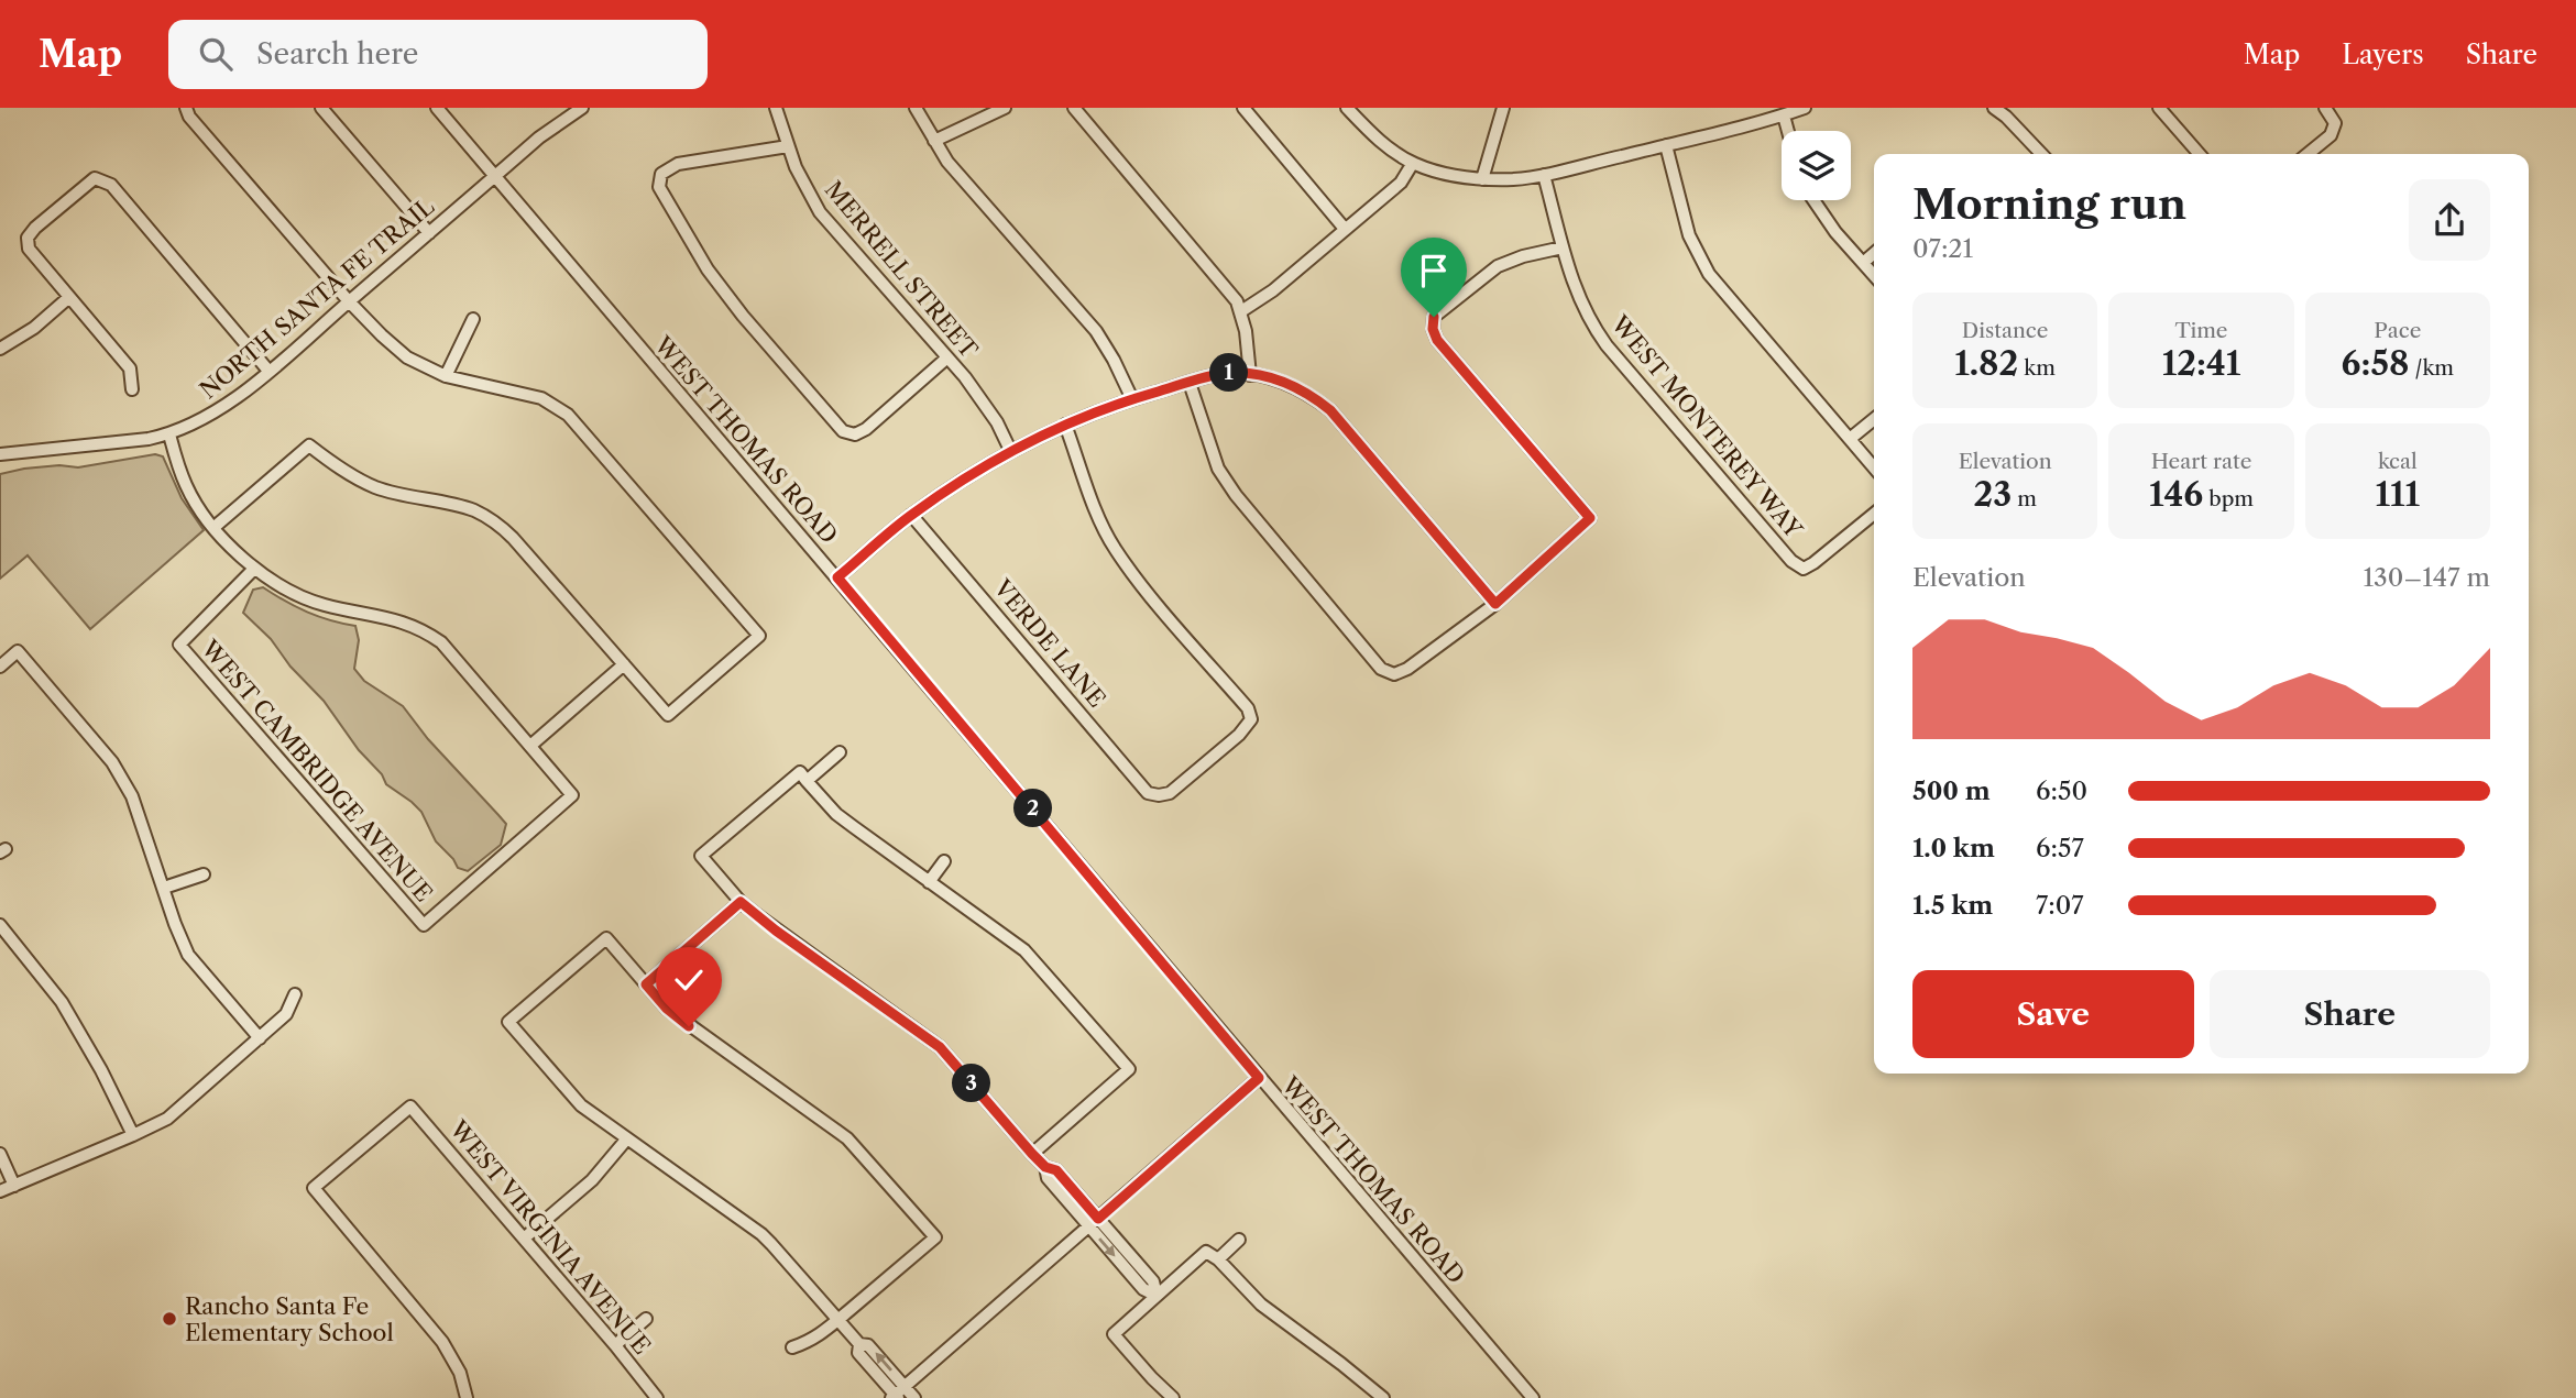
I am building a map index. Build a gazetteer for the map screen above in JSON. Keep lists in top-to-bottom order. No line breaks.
{"streets":{"street":["MERRELL STREET","NORTH SANTA FE TRAIL","WEST MONTEREY WAY","WEST THOMAS ROAD","VERDE LANE","WEST CAMBRIDGE AVENUE","WEST VIRGINIA AVENUE"]},"crossings":[["NORTH SANTA FE TRAIL","WEST THOMAS ROAD"]],"places":["Rancho Santa Fe Elementary School"],"page":{"header":"Map","search":"Search here","nav":["Map","Layers","Share"],"heading":["Morning run","07:21"],"stats":[["Distance","1.82 km"],["Time","12:41"],["Pace","6:58 /km"],["Elevation","23 m"],["Heart rate","146 bpm"],["kcal","111"]],"pins":["1","2","3"],"chart":["Elevation","130–147 m"],"list":[{"name":"500 m","note":"6:50"},{"name":"1.0 km","note":"6:57"},{"name":"1.5 km","note":"7:07"}],"buttons":["Save","Share"]}}
